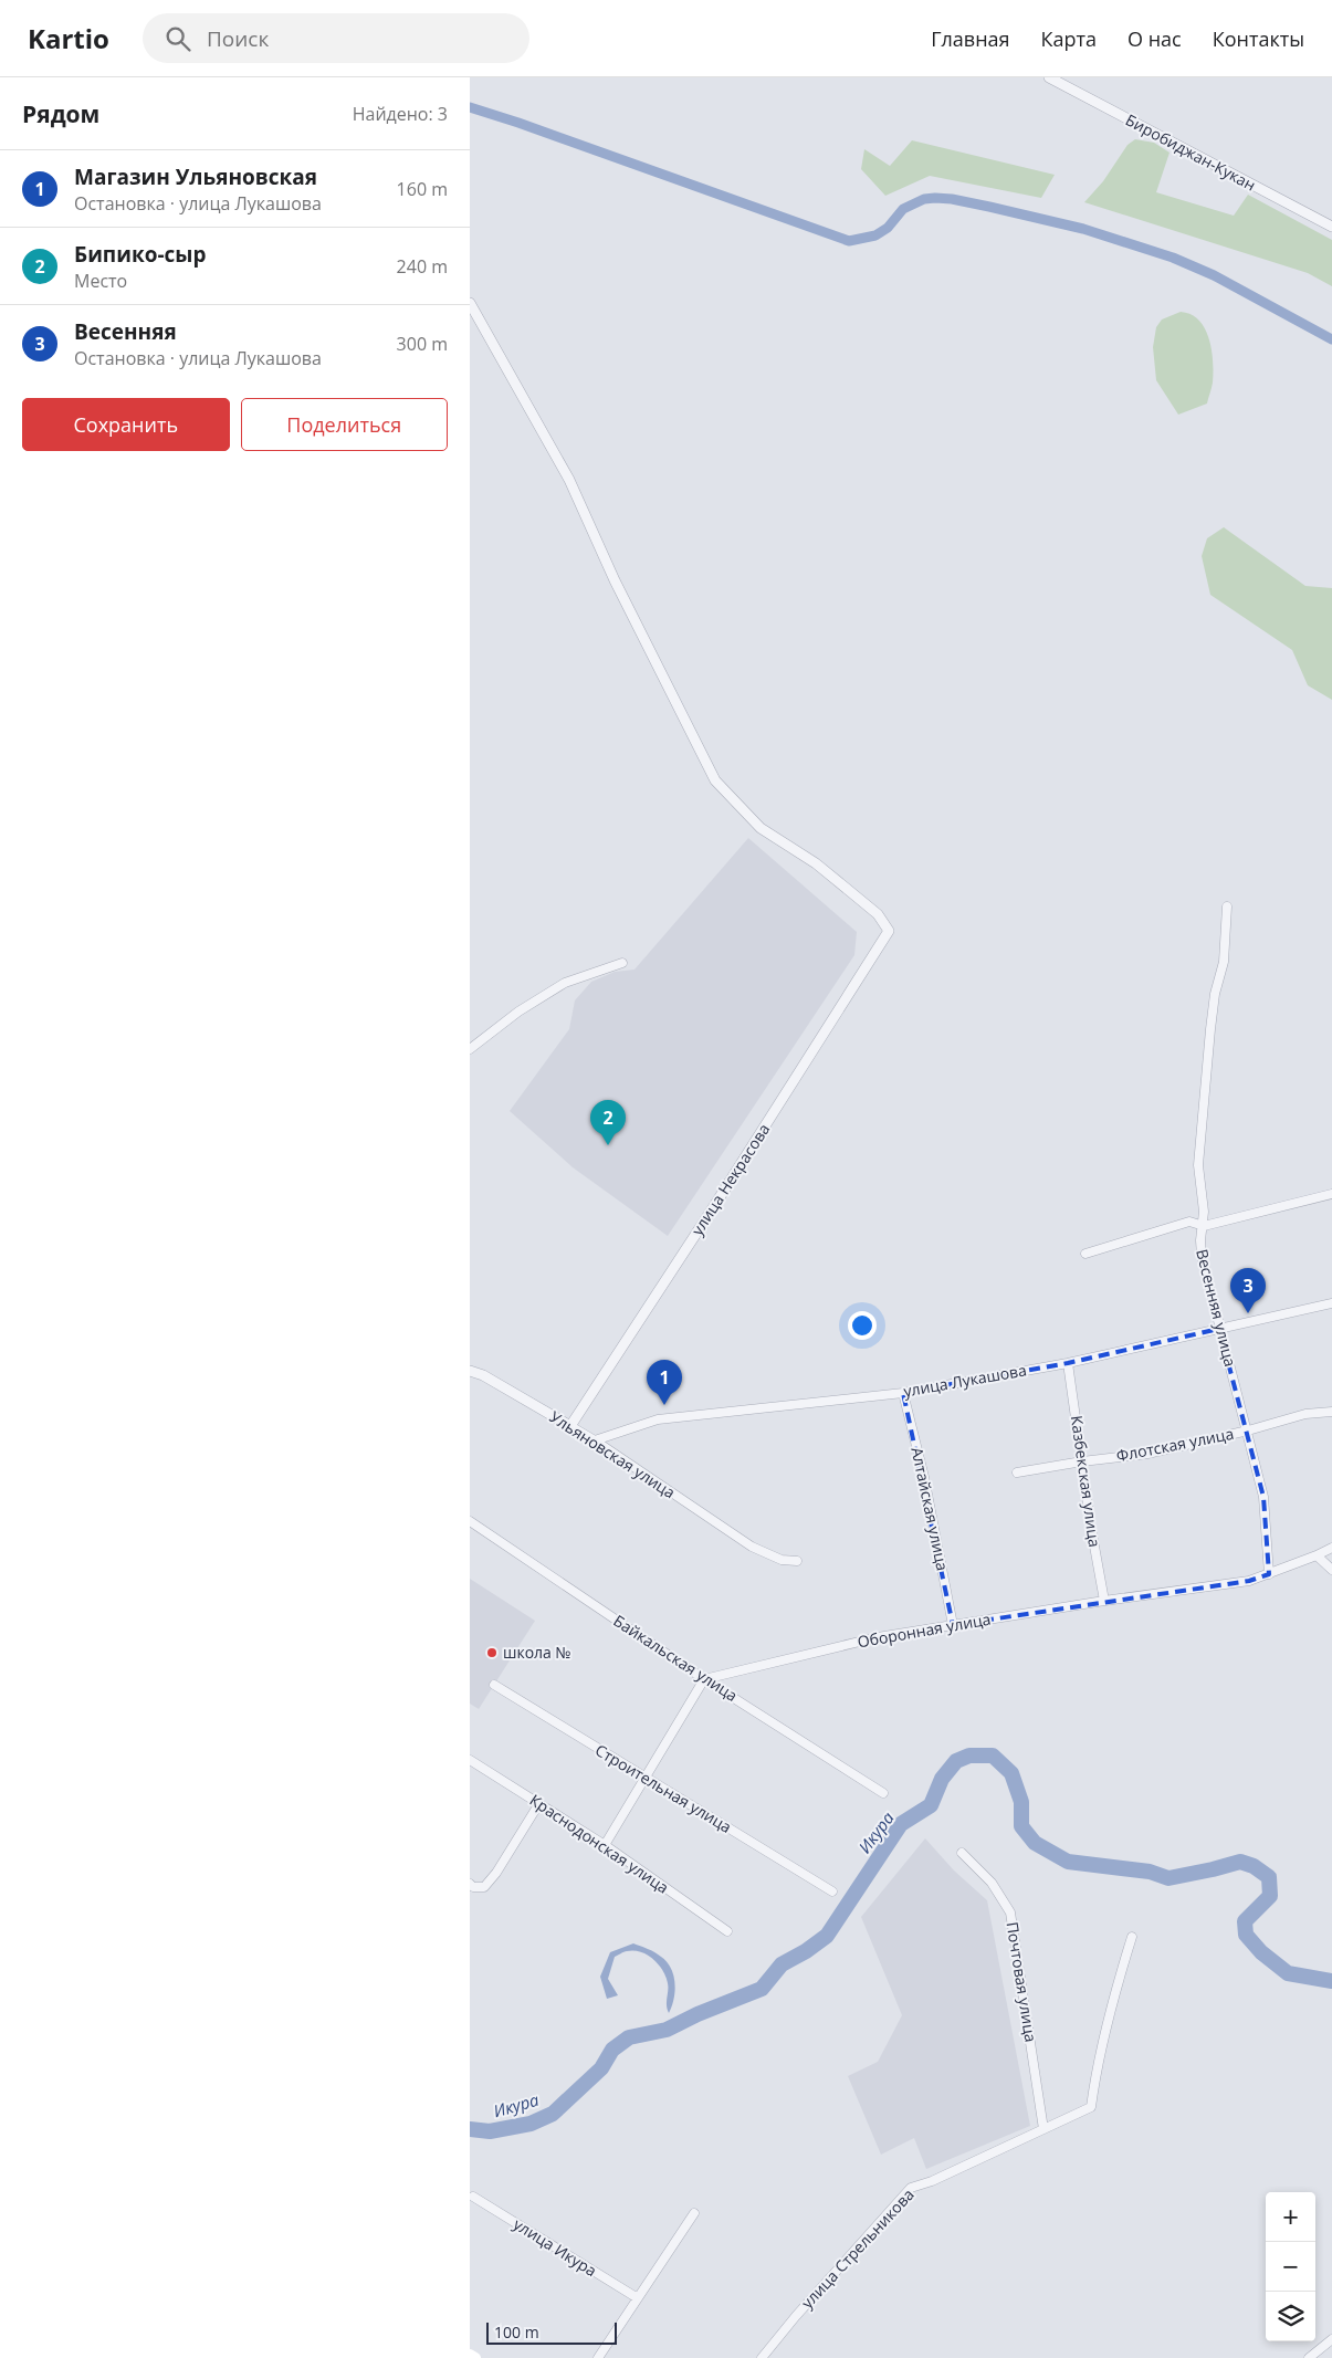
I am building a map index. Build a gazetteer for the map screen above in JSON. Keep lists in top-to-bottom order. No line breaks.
{"streets":{"street":["Биробиджан-Кукан","улица Некрасова","Весенняя улица","улица Лукашова","Флотская улица","Ульяновская улица","Казбекская улица","Алтайская улица","Оборонная улица","Байкальская улица","Строительная улица","Краснодонская улица","Почтовая улица","улица Икура","улица Стрельникова"]},"crossings":[["улица Некрасова","Ульяновская улица"],["Весенняя улица","улица Лукашова"],["Весенняя улица","Флотская улица"],["Весенняя улица","Оборонная улица"],["улица Лукашова","Ульяновская улица"],["улица Лукашова","Казбекская улица"],["улица Лукашова","Алтайская улица"],["Флотская улица","Казбекская улица"],["Казбекская улица","Оборонная улица"],["Алтайская улица","Оборонная улица"],["Оборонная улица","Байкальская улица"],["Почтовая улица","улица Стрельникова"]],"water":["Икура"],"places":["школа №"],"scale_bar":"100 m","page":{"header":"Kartio","search":"Поиск","nav":["Главная","Карта","О нас","Контакты"],"heading":["Рядом","Найдено: 3"],"list":[{"mark":"1","name":"Магазин Ульяновская","note":"Остановка · улица Лукашова","value":"160 m"},{"mark":"2","name":"Бипико-сыр","note":"Место","value":"240 m"},{"mark":"3","name":"Весенняя","note":"Остановка · улица Лукашова","value":"300 m"}],"buttons":["Сохранить","Поделиться"],"pins":["2","3","1"],"map_buttons":["+","−"],"scale":"100 m"}}
